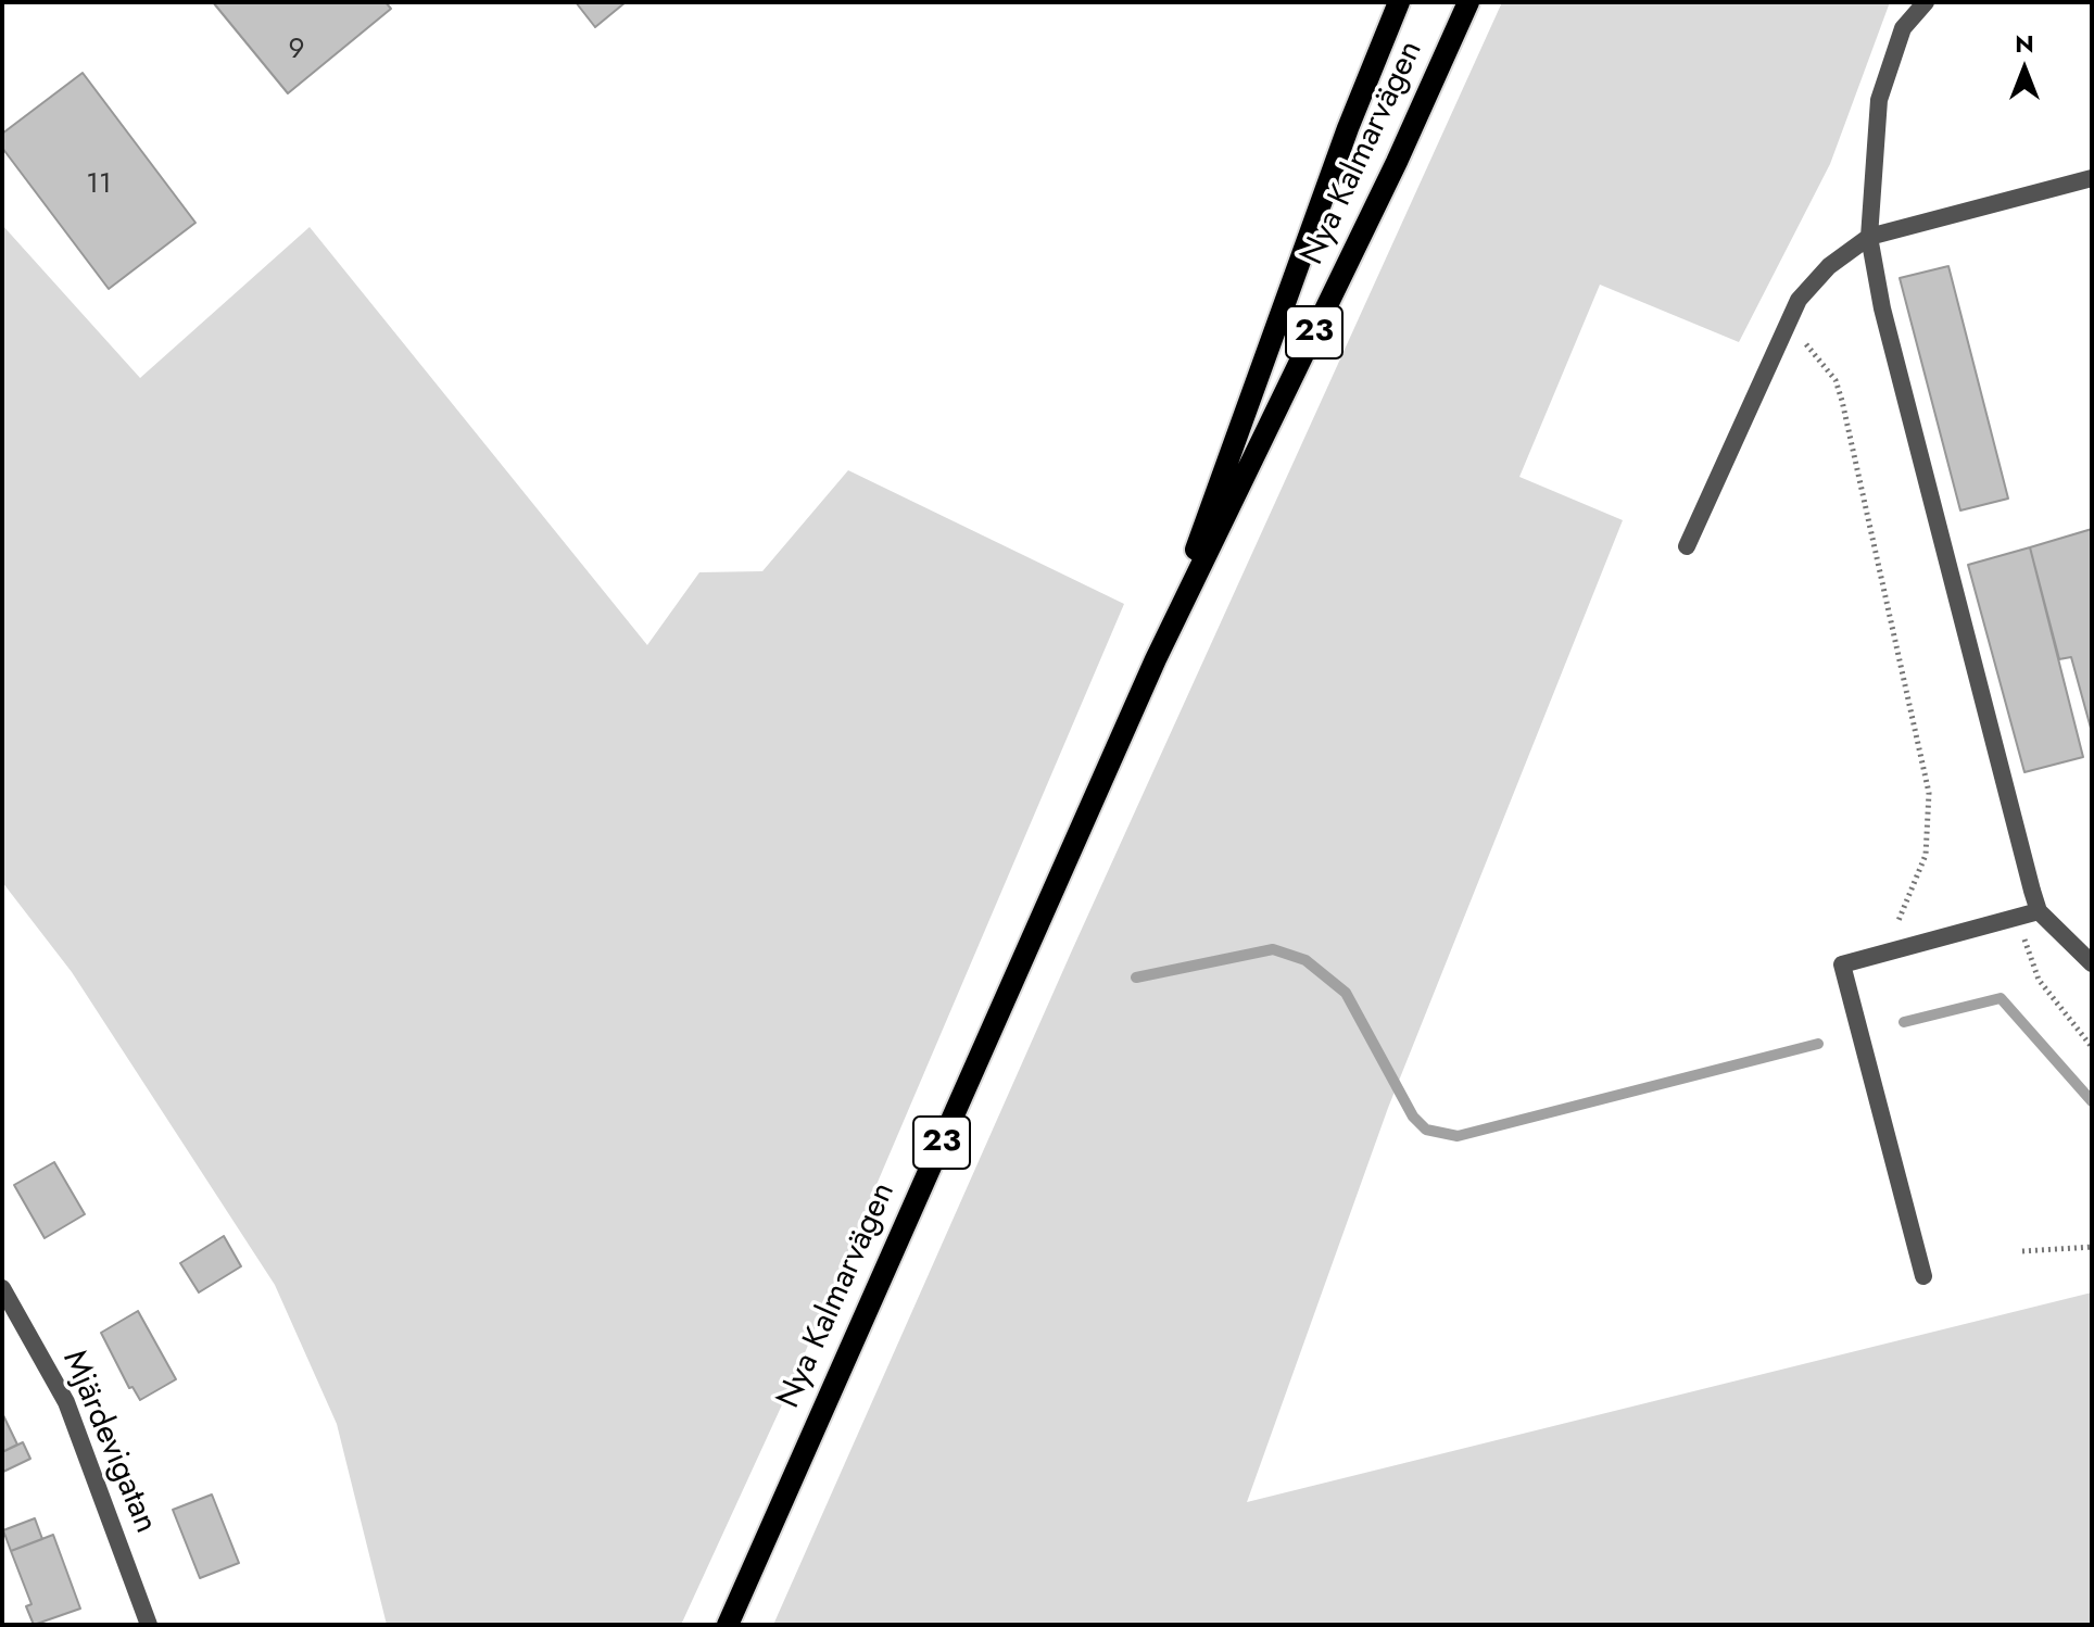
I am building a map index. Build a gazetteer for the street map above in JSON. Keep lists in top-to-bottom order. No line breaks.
{"streets":{"main road":["Nya Kalmarvägen","23"],"street":["Mjärdevigatan"]},"house_numbers":["9","11"],"north":"top"}
